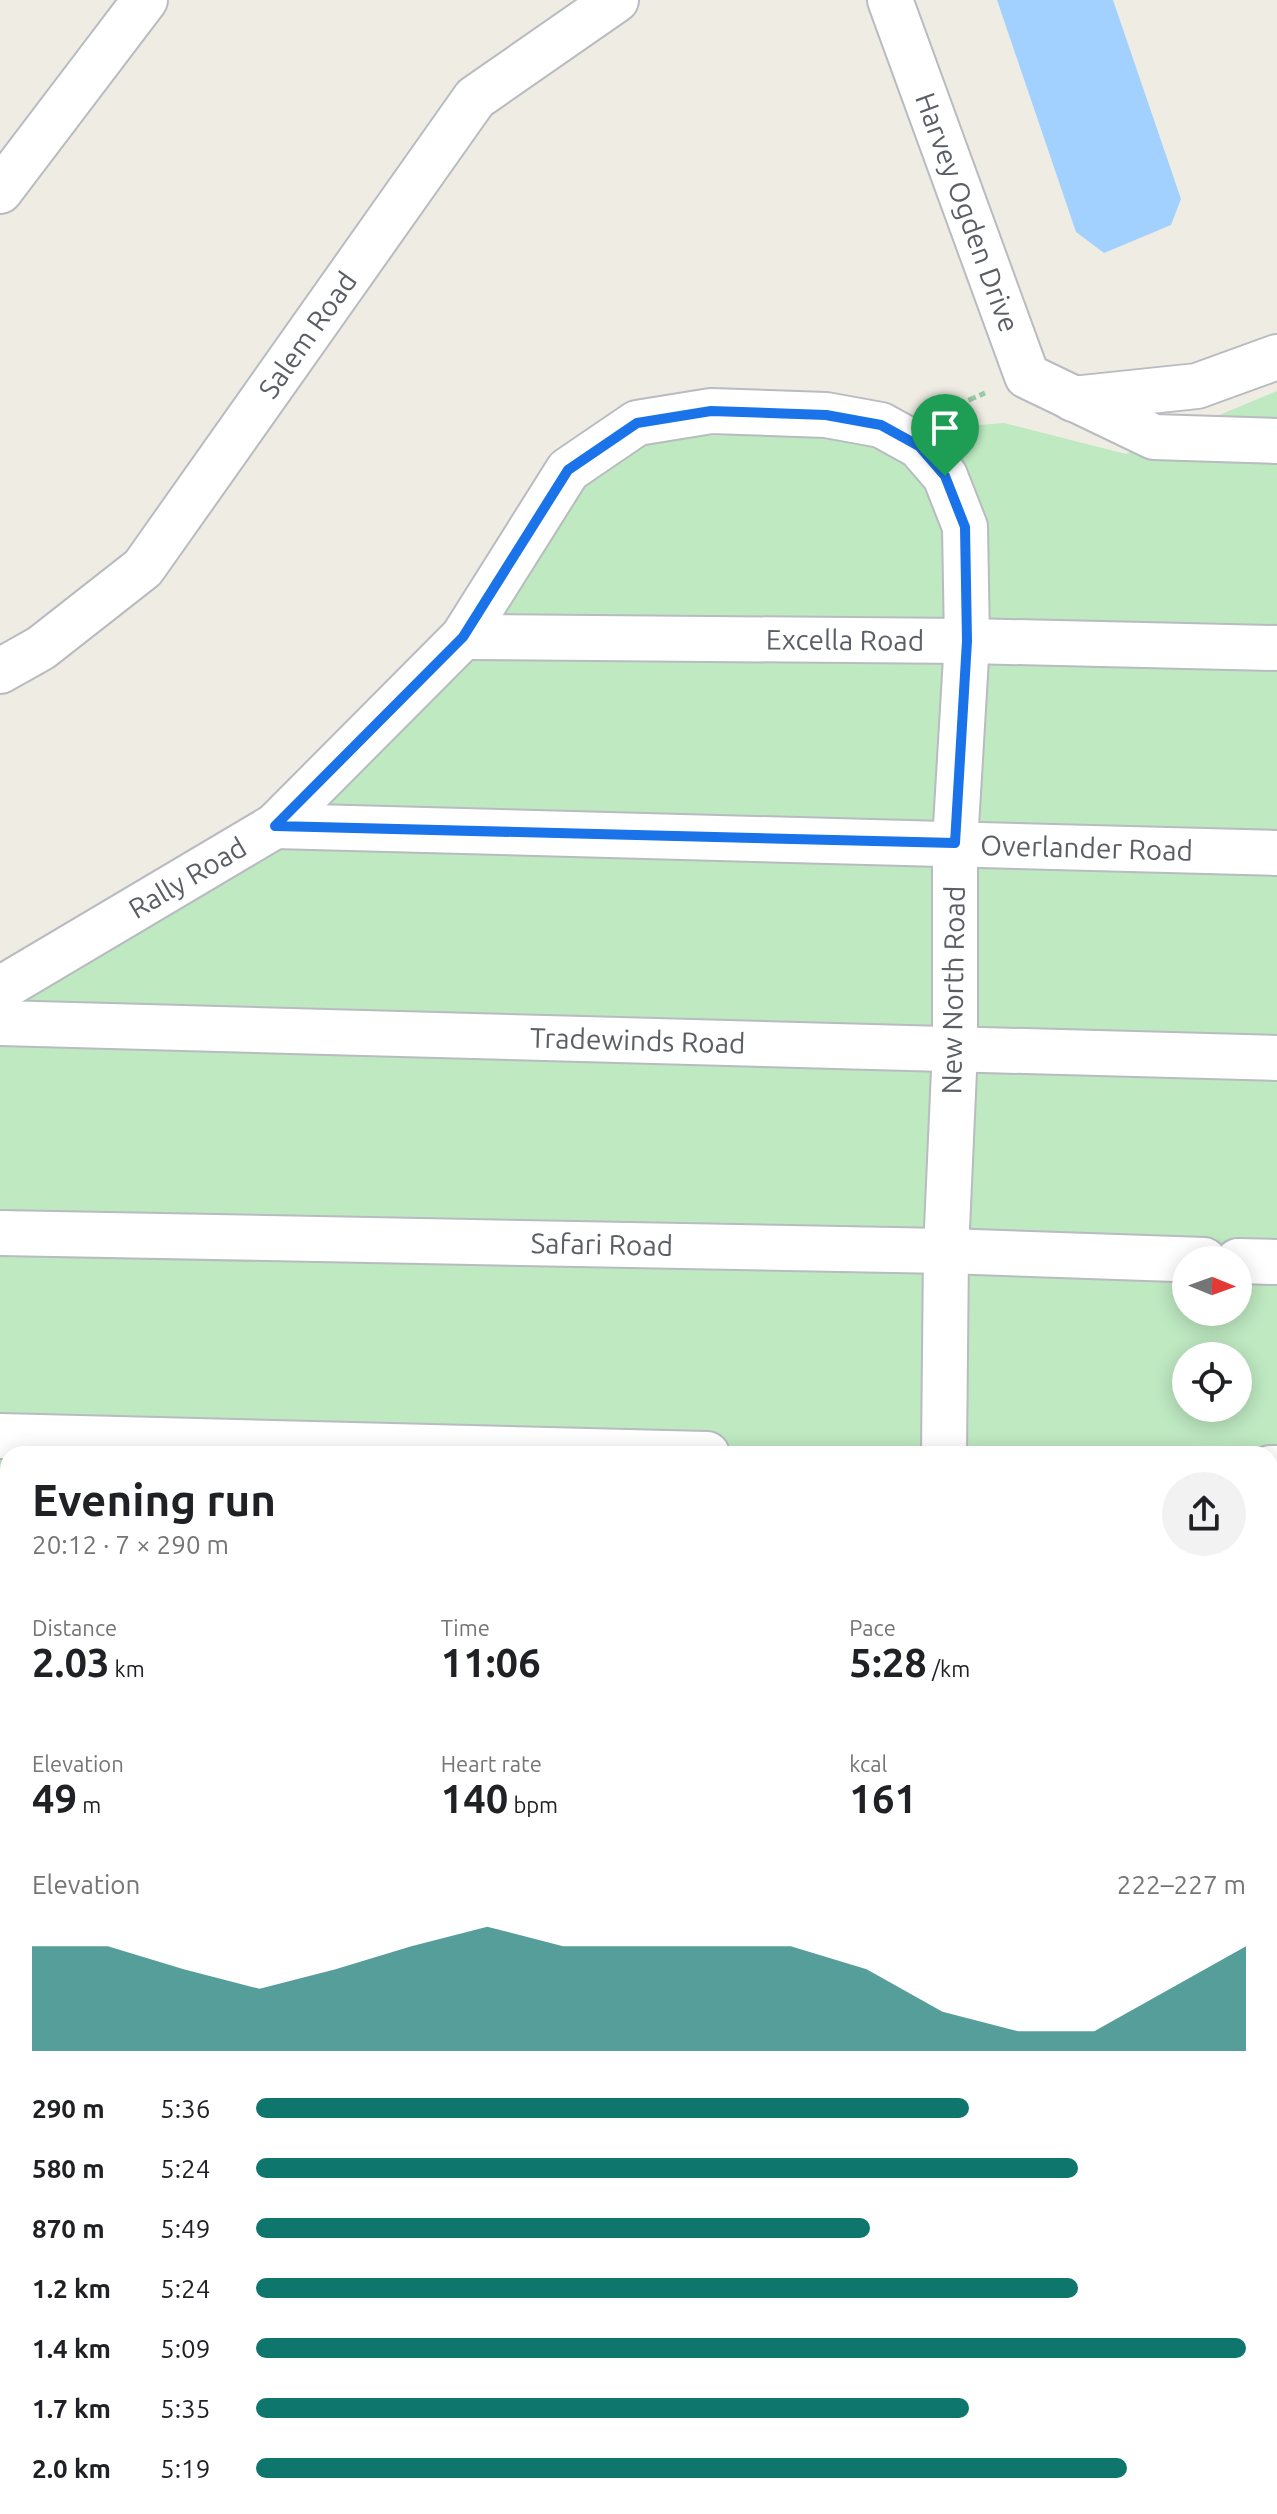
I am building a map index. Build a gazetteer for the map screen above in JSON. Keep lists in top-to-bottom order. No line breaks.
{"streets":{"street":["Harvey Ogden Drive","Salem Road","Excella Road","Overlander Road","Rally Road","New North Road","Tradewinds Road","Safari Road"]},"crossings":[["Excella Road","Rally Road"],["Excella Road","New North Road"],["Overlander Road","Rally Road"],["Overlander Road","New North Road"],["Rally Road","New North Road"],["New North Road","Tradewinds Road"],["New North Road","Safari Road"]],"north":"right","page":{"heading":["Evening run","20:12 · 7 × 290 m"],"stats":[["Distance","2.03 km"],["Time","11:06"],["Pace","5:28 /km"],["Elevation","49 m"],["Heart rate","140 bpm"],["kcal","161"]],"chart":["Elevation","222–227 m"],"list":[{"name":"290 m","note":"5:36"},{"name":"580 m","note":"5:24"},{"name":"870 m","note":"5:49"},{"name":"1.2 km","note":"5:24"},{"name":"1.4 km","note":"5:09"},{"name":"1.7 km","note":"5:35"},{"name":"2.0 km","note":"5:19"}]}}
